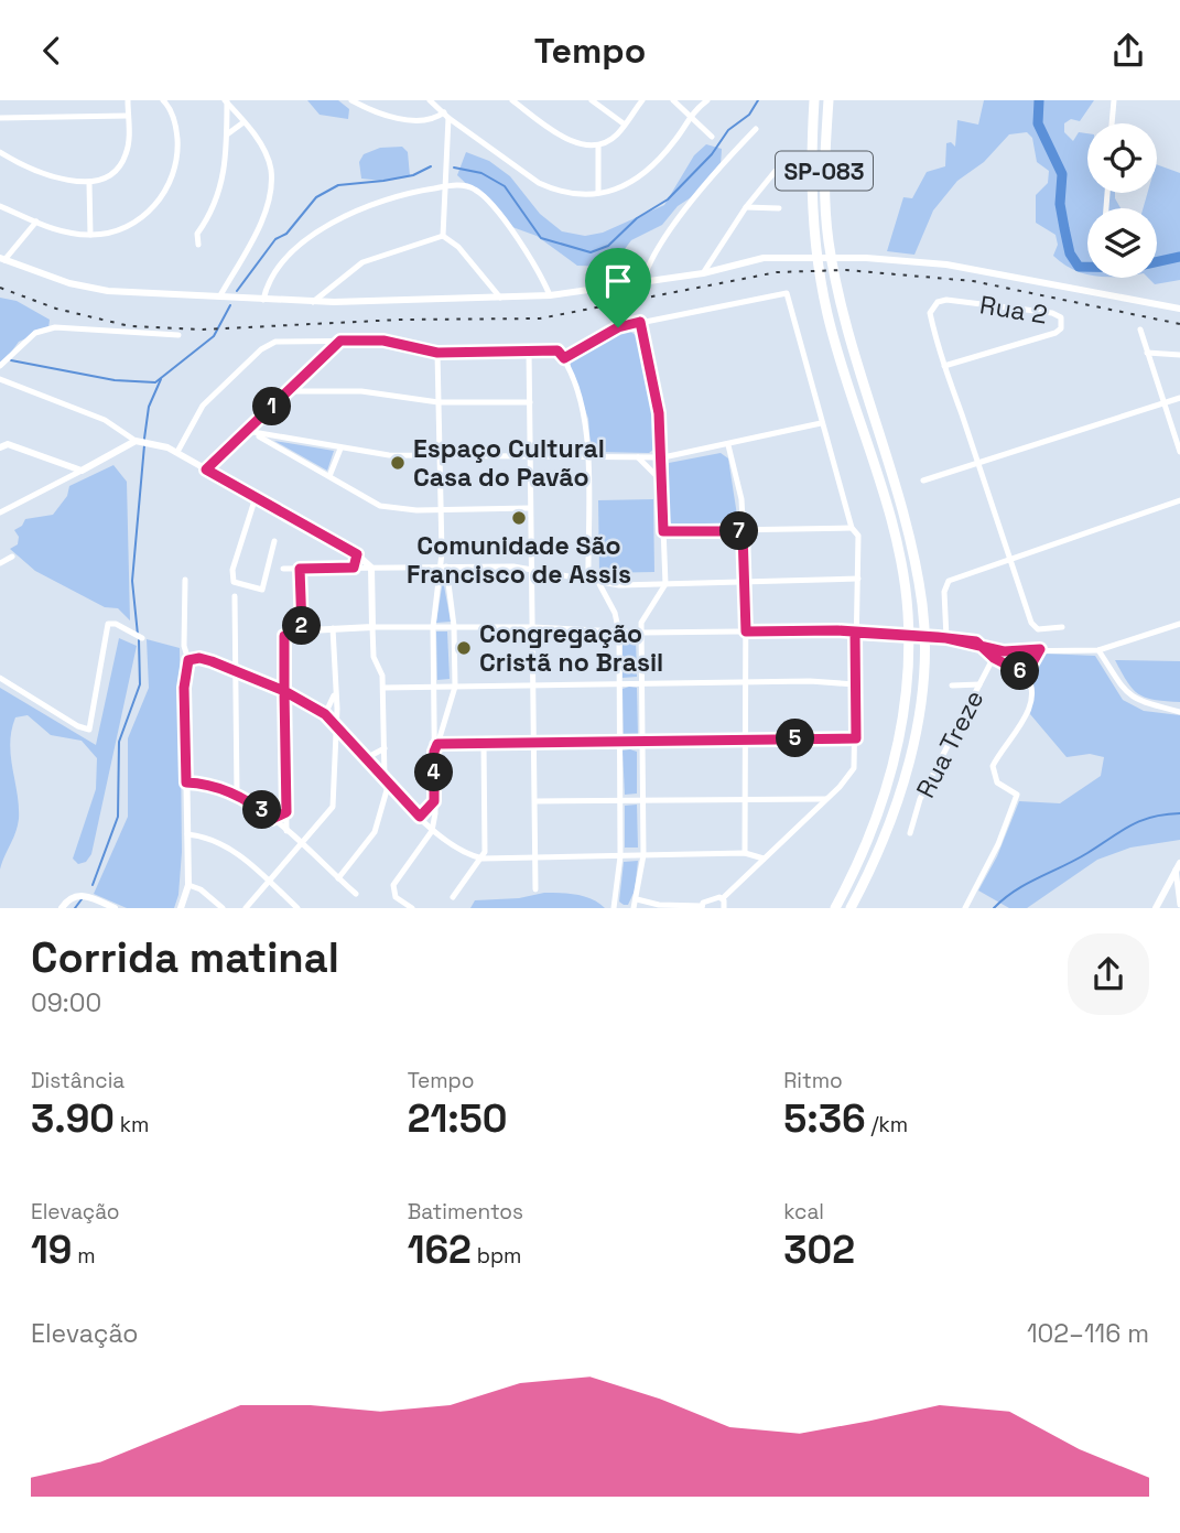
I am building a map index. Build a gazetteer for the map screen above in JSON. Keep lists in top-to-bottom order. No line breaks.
{"streets":{"highway":["SP-083"],"street":["Rua 2","Rua Treze"]},"places":["Espaço Cultural Casa do Pavão","Comunidade São Francisco de Assis","Congregação Cristã no Brasil"],"page":{"header":"Tempo","pins":["1","7","2","6","5","4","3"],"heading":["Corrida matinal","09:00"],"stats":[["Distância","3.90 km"],["Tempo","21:50"],["Ritmo","5:36 /km"],["Elevação","19 m"],["Batimentos","162 bpm"],["kcal","302"]],"chart":["Elevação","102–116 m"]}}
